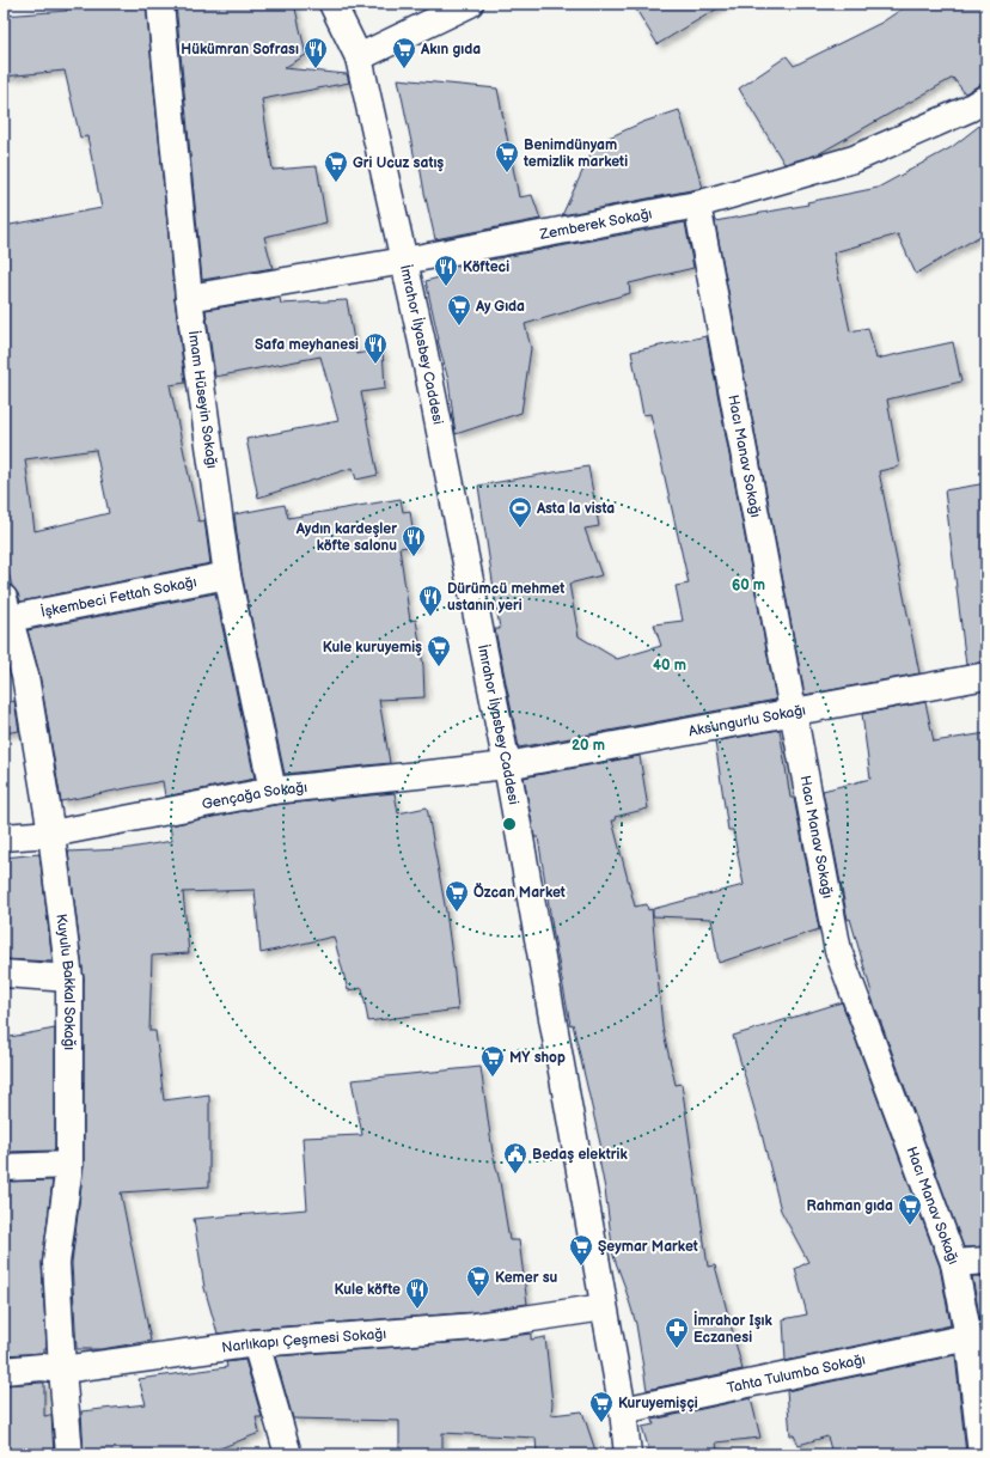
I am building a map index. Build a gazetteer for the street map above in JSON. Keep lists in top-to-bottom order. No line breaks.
{"streets":{"street":["Zemberek Sokağı","İmrahor İlyasbey Caddesi","İmam Hüseyin Sokağı","Hacı Manav Sokağı","İşkembeci Fettah Sokağı","Aksungurlu Sokağı","Gençağa Sokağı","Kuyulu Bakkal Sokağı","Narlıkapı Çeşmesi Sokağı","Tahta Tulumba Sokağı"]},"crossings":[["Zemberek Sokağı","İmrahor İlyasbey Caddesi"],["Zemberek Sokağı","İmam Hüseyin Sokağı"],["Zemberek Sokağı","Hacı Manav Sokağı"],["İmrahor İlyasbey Caddesi","Aksungurlu Sokağı"],["İmrahor İlyasbey Caddesi","Gençağa Sokağı"],["İmrahor İlyasbey Caddesi","Narlıkapı Çeşmesi Sokağı"],["İmrahor İlyasbey Caddesi","Tahta Tulumba Sokağı"],["İmam Hüseyin Sokağı","İşkembeci Fettah Sokağı"],["İmam Hüseyin Sokağı","Gençağa Sokağı"],["Hacı Manav Sokağı","Aksungurlu Sokağı"],["Hacı Manav Sokağı","Tahta Tulumba Sokağı"],["İşkembeci Fettah Sokağı","Kuyulu Bakkal Sokağı"],["Aksungurlu Sokağı","Gençağa Sokağı"],["Gençağa Sokağı","Kuyulu Bakkal Sokağı"],["Kuyulu Bakkal Sokağı","Narlıkapı Çeşmesi Sokağı"]],"places":{"restaurant":["Hükümran Sofrası","Köfteci","Safa meyhanesi","Aydın kardeşler köfte salonu","Dürümcü mehmet ustanın yeri","Kule köfte"],"supermarket":["Akın gıda","Benimdünyam temizlik marketi","Gri Ucuz satış","Ay Gıda","Kule kuruyemiş","Özcan Market","MY shop","Rahman gıda","Şeymar Market","Kemer su","Kuruyemişçi"],"sports":["Asta la vista"],"public building":["Bedaş elektrik"],"pharmacy":["İmrahor Işık Eczanesi"]},"rings":["60 m","40 m","20 m"]}
